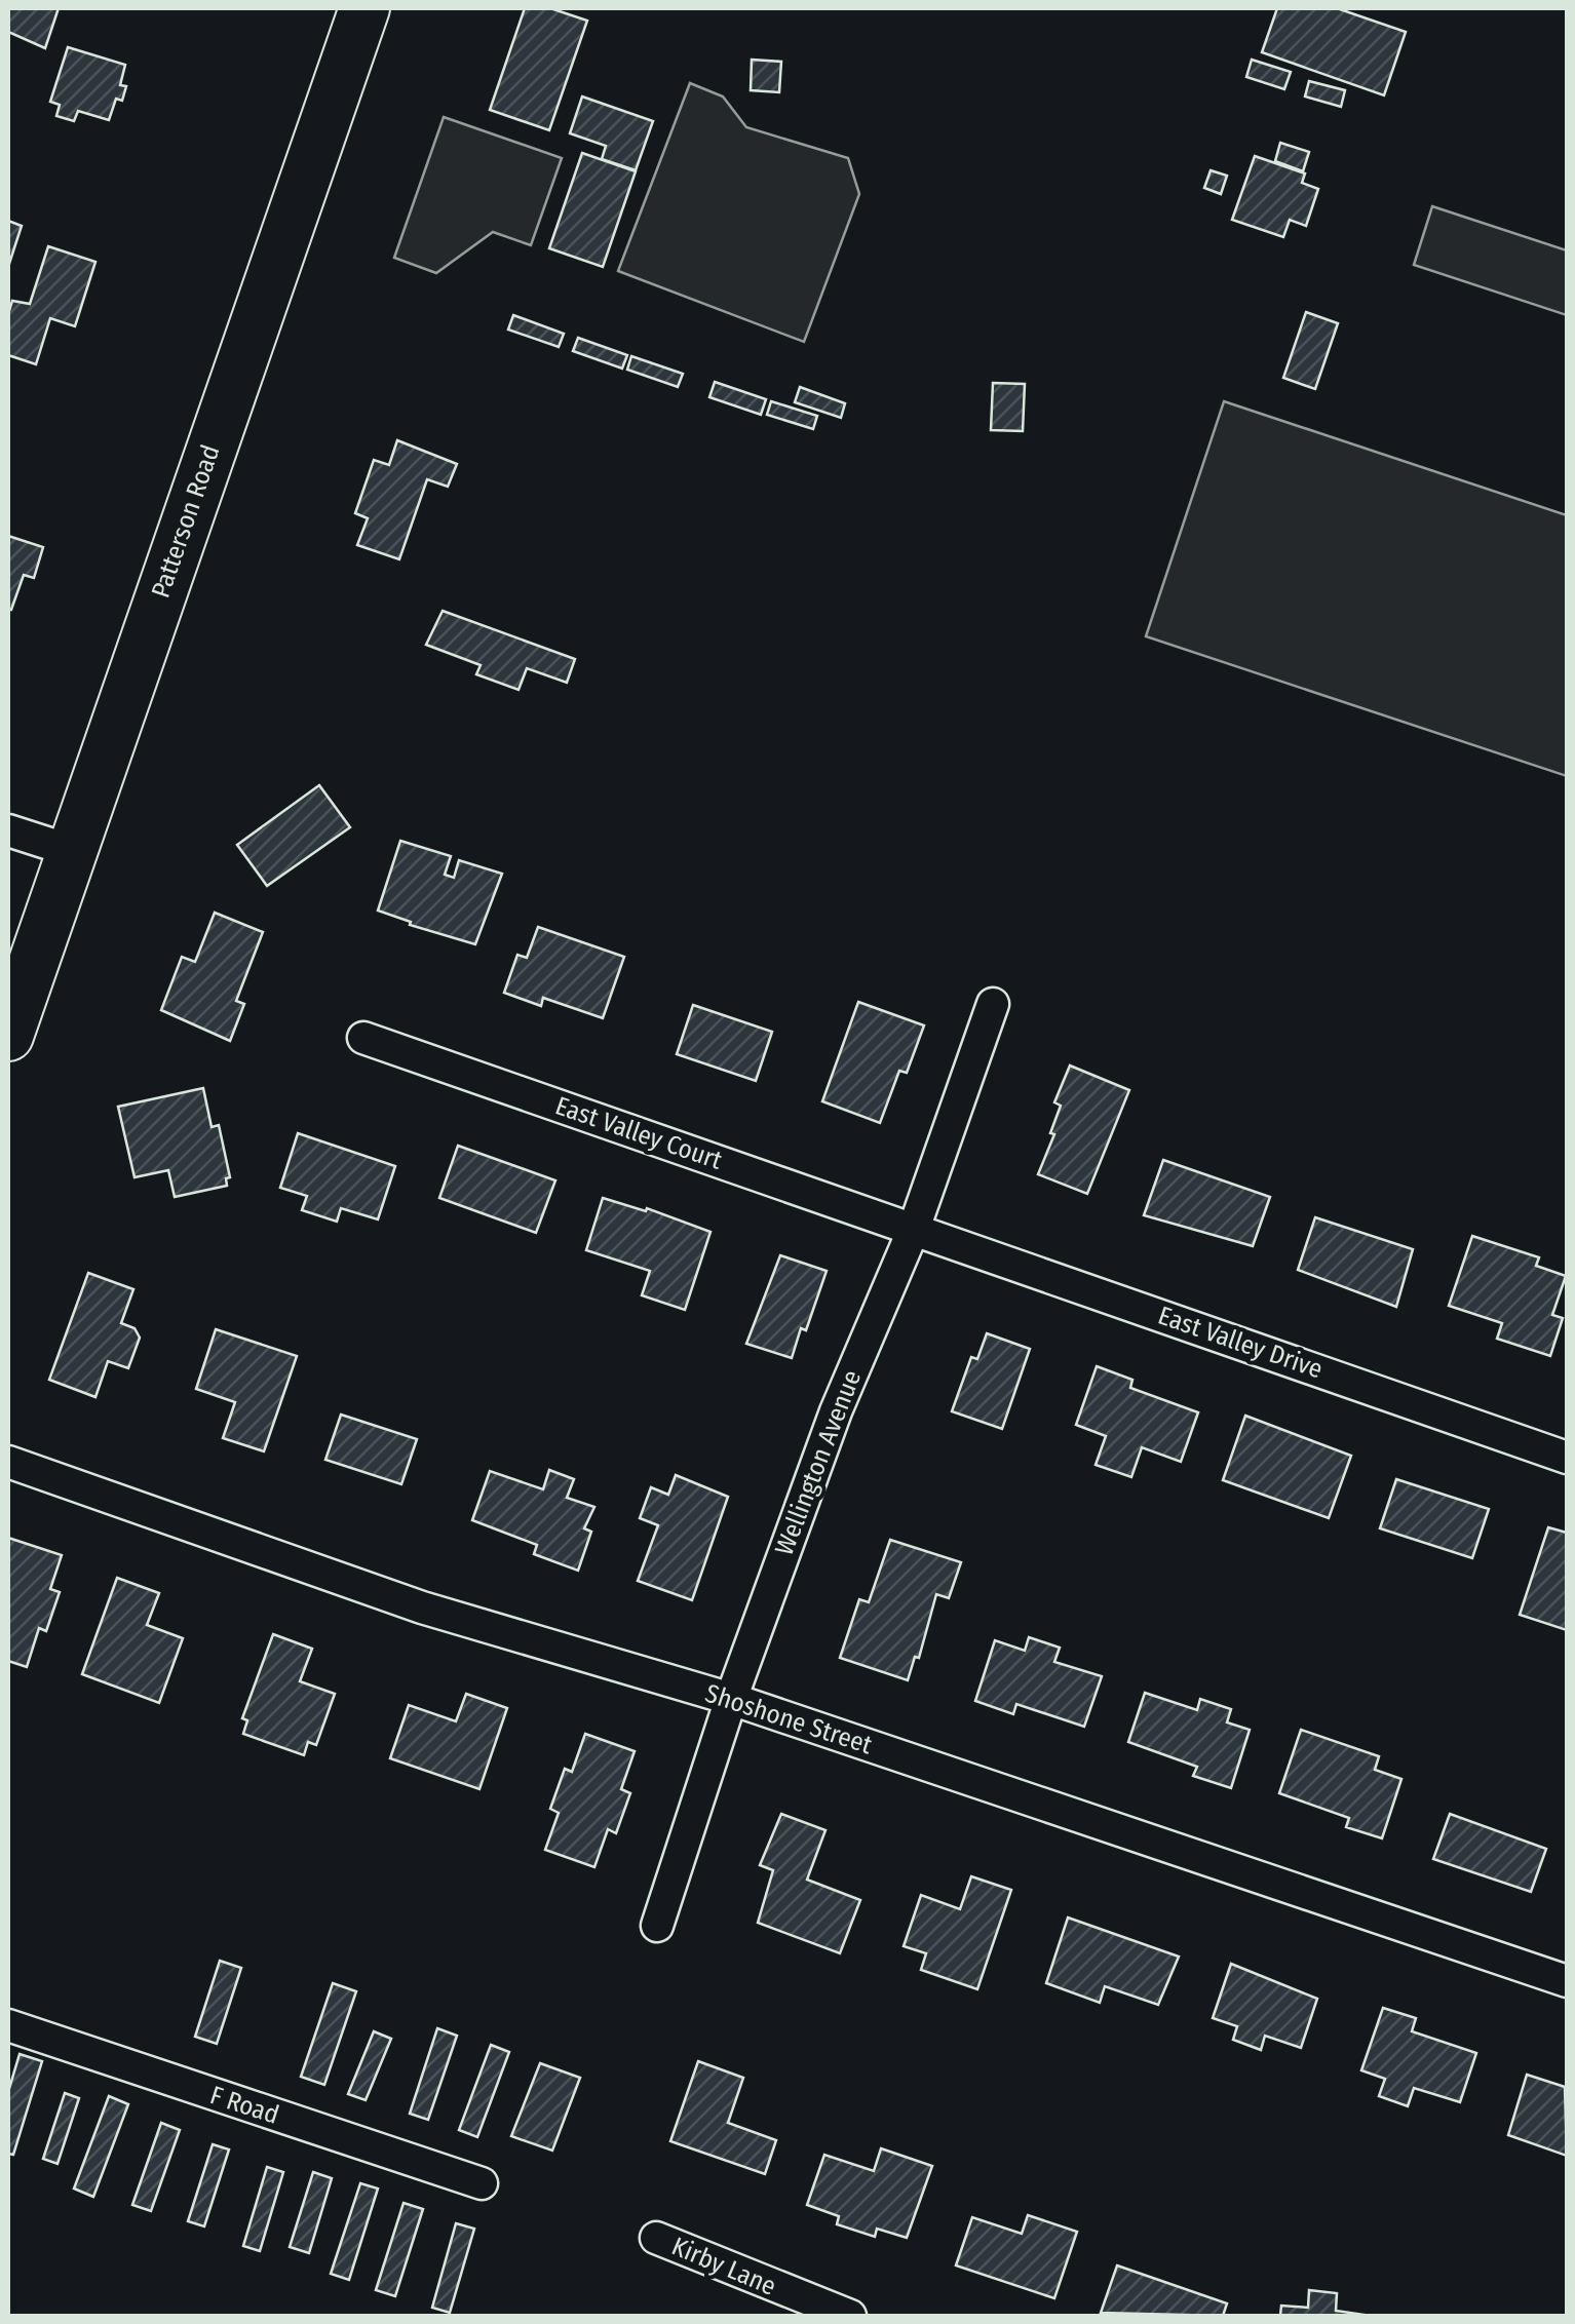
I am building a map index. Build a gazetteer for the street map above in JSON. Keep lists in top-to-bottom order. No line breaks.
{"streets":{"main road":["Patterson Road"],"street":["East Valley Court","East Valley Drive","Wellington Avenue","Shoshone Street","F Road","Kirby Lane"]},"crossings":[["East Valley Court","East Valley Drive"],["East Valley Court","Wellington Avenue"],["East Valley Drive","Wellington Avenue"],["Wellington Avenue","Shoshone Street"]]}
